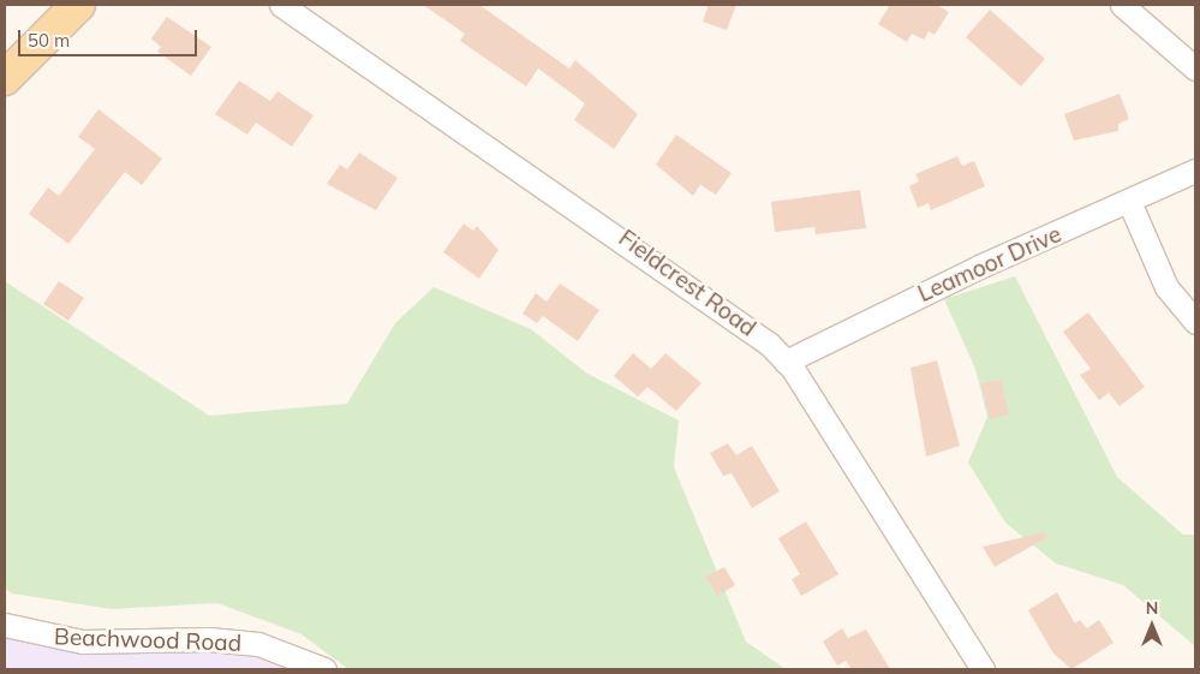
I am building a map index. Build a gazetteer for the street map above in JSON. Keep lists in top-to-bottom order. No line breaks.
{"streets":{"street":["Leamoor Drive","Fieldcrest Road","Beachwood Road"]},"crossings":[["Leamoor Drive","Fieldcrest Road"]],"scale_bar":"50 m","north":"top"}
